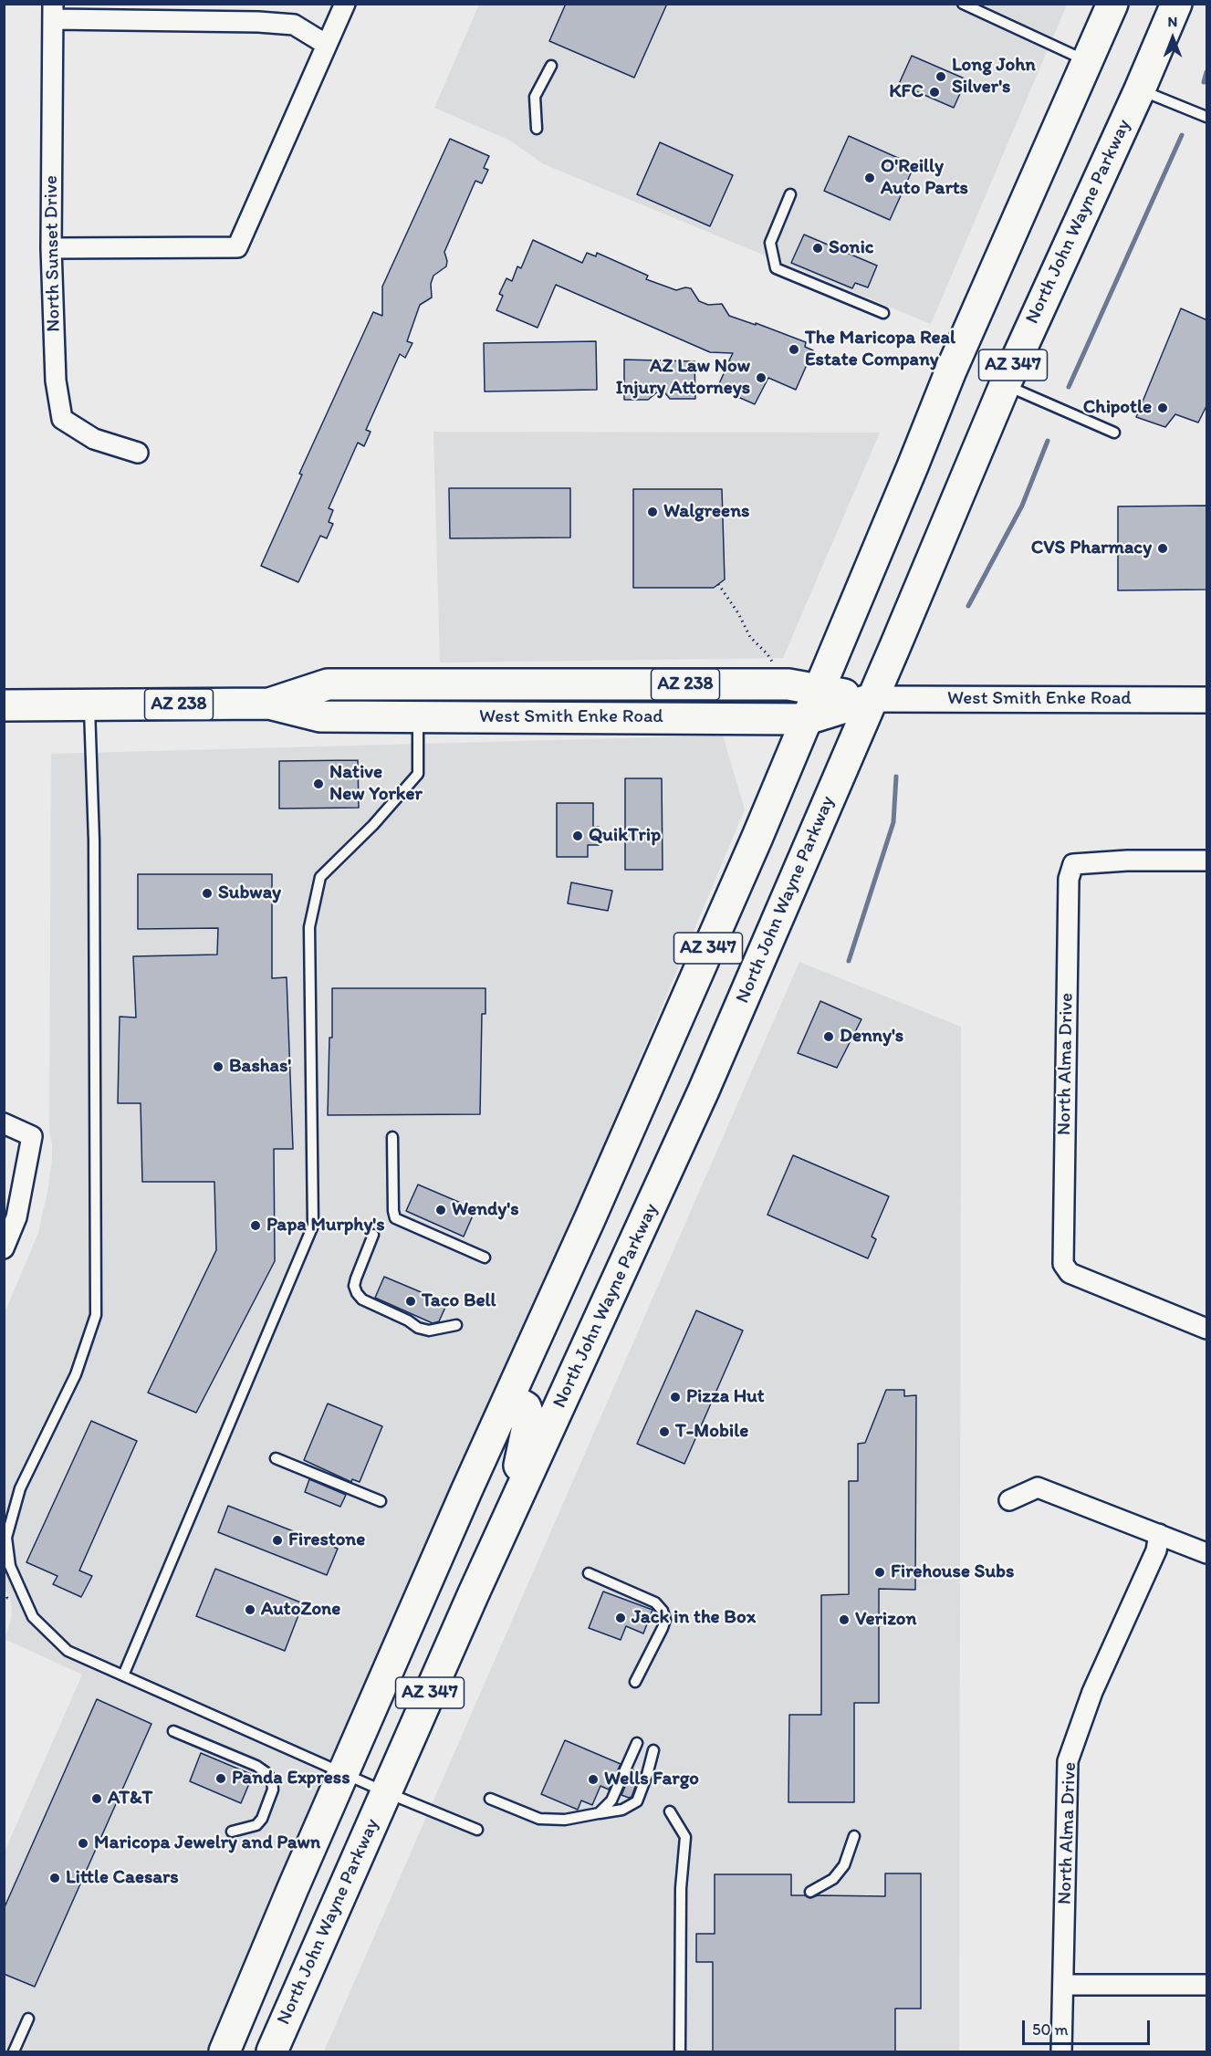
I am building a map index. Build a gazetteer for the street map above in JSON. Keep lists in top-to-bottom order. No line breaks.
{"streets":{"main road":["North John Wayne Parkway","AZ 347","AZ 238","West Smith Enke Road"],"street":["North Sunset Drive","North Alma Drive"]},"crossings":[["North John Wayne Parkway","West Smith Enke Road"],["AZ 347","West Smith Enke Road"]],"places":["Long John Silver's","KFC","O'Reilly Auto Parts","Sonic","The Maricopa Real Estate Company","AZ Law Now Injury Attorneys","Chipotle","Walgreens","CVS Pharmacy","Native New Yorker","QuikTrip","Subway","Denny's","Bashas'","Wendy's","Papa Murphy's","Taco Bell","Pizza Hut","T-Mobile","Firestone","Firehouse Subs","AutoZone","Jack in the Box","Verizon","Panda Express","Wells Fargo","AT&T","Maricopa Jewelry and Pawn","Little Caesars"],"scale_bar":"50 m","north":"top"}
